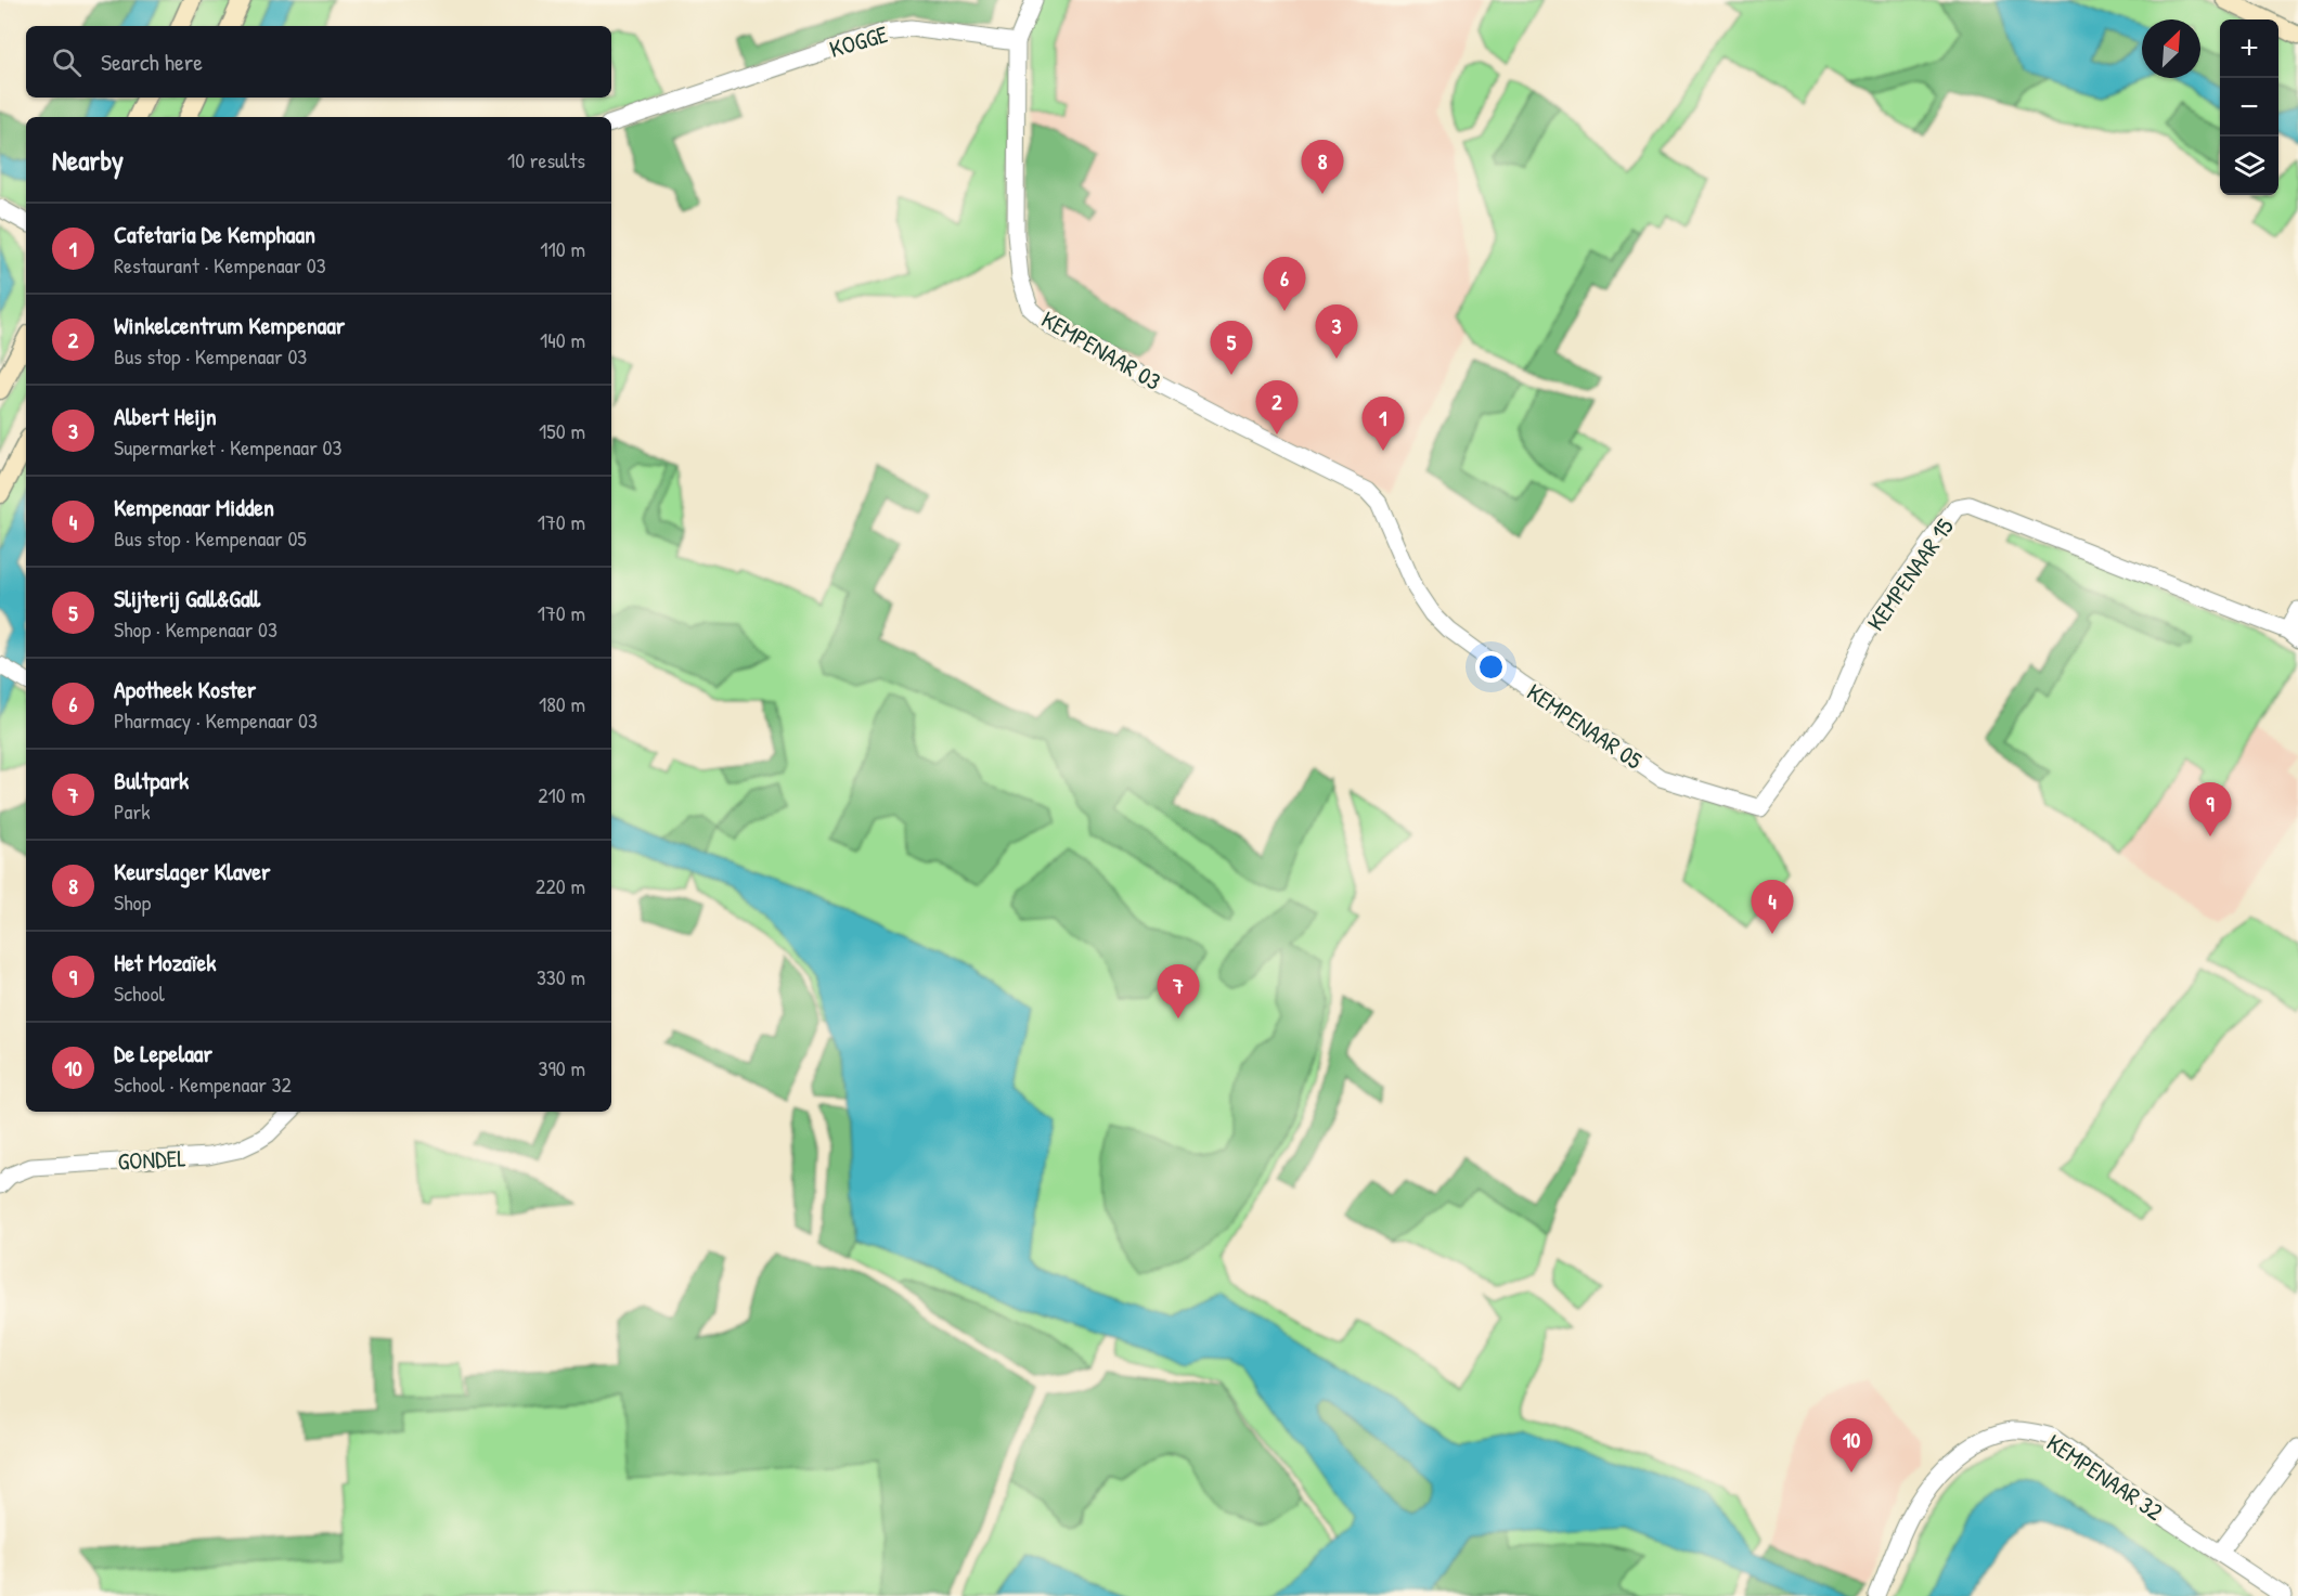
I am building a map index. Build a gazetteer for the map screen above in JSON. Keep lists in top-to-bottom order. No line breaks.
{"streets":{"street":["KOGGE","KEMPENAAR 03","KEMPENAAR 15","KEMPENAAR 05","GONDEL","KEMPENAAR 32"]},"crossings":[["KOGGE","KEMPENAAR 03"],["KEMPENAAR 03","KEMPENAAR 05"],["KEMPENAAR 15","KEMPENAAR 05"]],"north":"top right","page":{"map_buttons":["+","−"],"search":"Search here","heading":["Nearby","10 results"],"pins":["8","6","3","5","2","1","9","4","7","10"],"list":[{"mark":"1","name":"Cafetaria De Kemphaan","note":"Restaurant · Kempenaar 03","value":"110 m"},{"mark":"2","name":"Winkelcentrum Kempenaar","note":"Bus stop · Kempenaar 03","value":"140 m"},{"mark":"3","name":"Albert Heijn","note":"Supermarket · Kempenaar 03","value":"150 m"},{"mark":"4","name":"Kempenaar Midden","note":"Bus stop · Kempenaar 05","value":"170 m"},{"mark":"5","name":"Slijterij Gall&Gall","note":"Shop · Kempenaar 03","value":"170 m"},{"mark":"6","name":"Apotheek Koster","note":"Pharmacy · Kempenaar 03","value":"180 m"},{"mark":"7","name":"Bultpark","note":"Park","value":"210 m"},{"mark":"8","name":"Keurslager Klaver","note":"Shop","value":"220 m"},{"mark":"9","name":"Het Mozaïek","note":"School","value":"330 m"},{"mark":"10","name":"De Lepelaar","note":"School · Kempenaar 32","value":"390 m"}]}}
